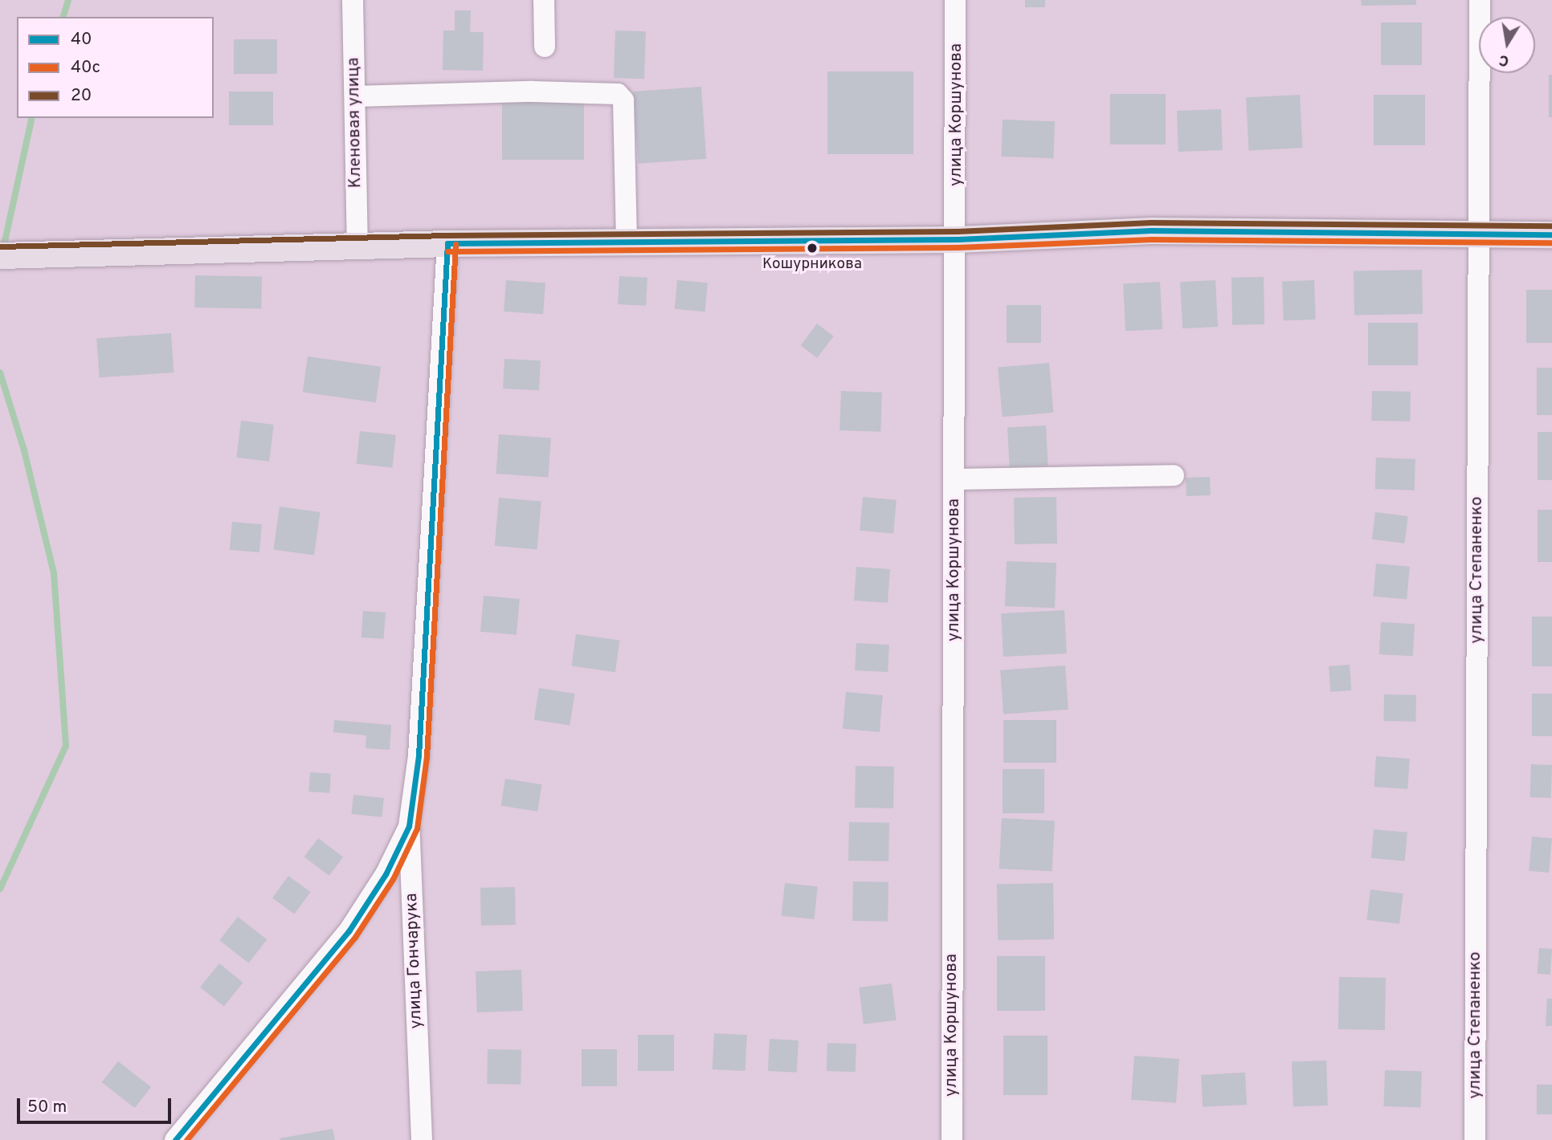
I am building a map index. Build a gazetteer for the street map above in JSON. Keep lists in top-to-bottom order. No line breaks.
{"streets":{"street":["улица Коршунова","Кленовая улица","улица Степаненко","улица Гончарука"]},"places":["Кошурникова"],"lines":["transit line 20","transit line 40","transit line 40с"],"legend":["40","40с","20"],"scale_bar":"50 m","north":"bottom"}
